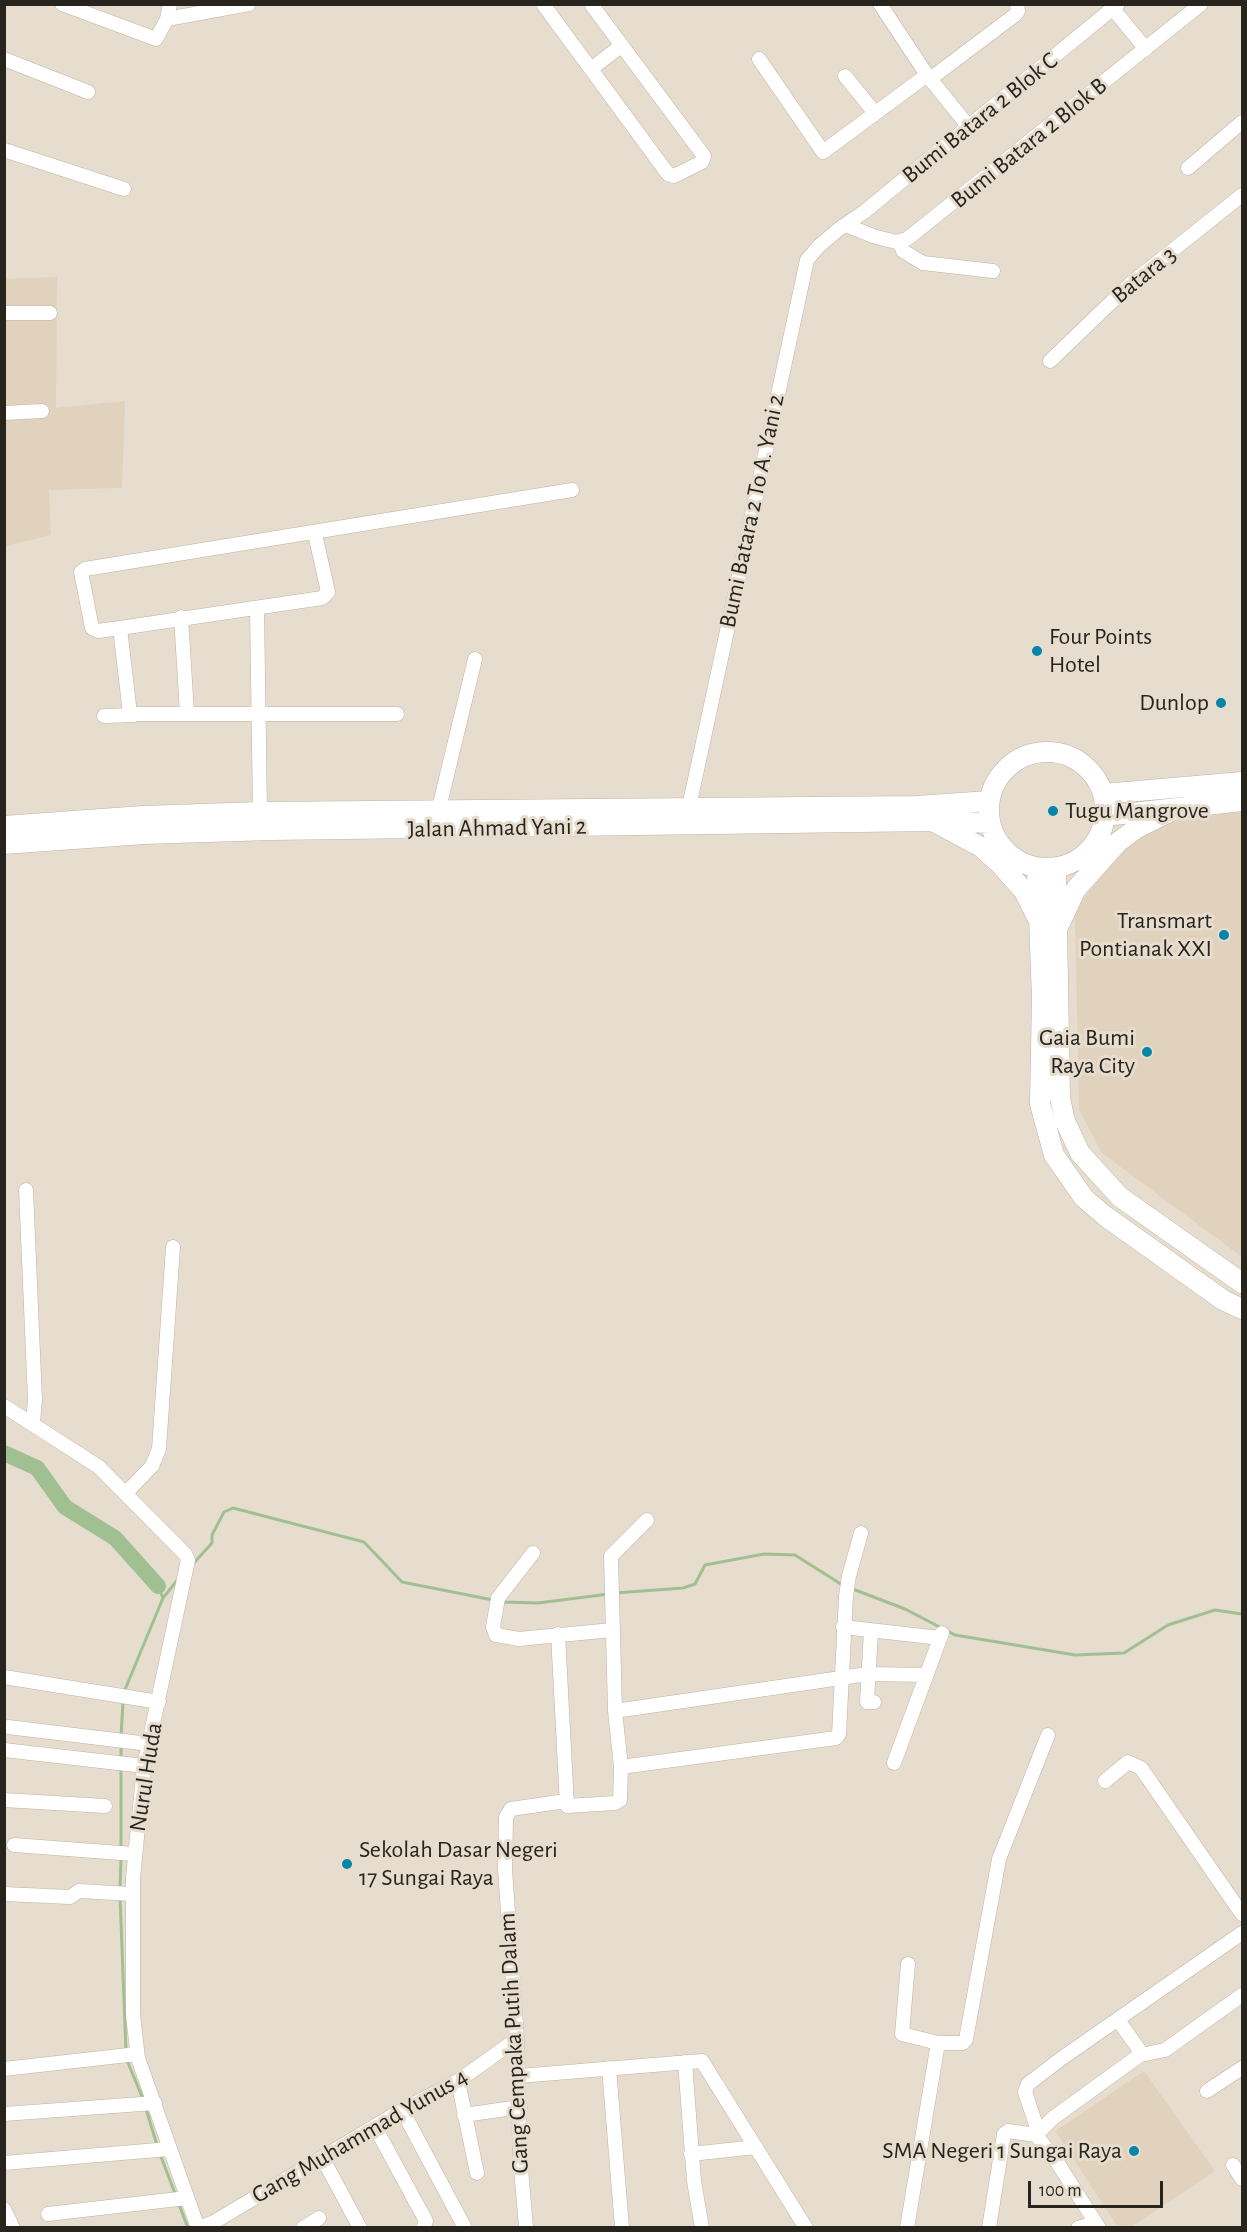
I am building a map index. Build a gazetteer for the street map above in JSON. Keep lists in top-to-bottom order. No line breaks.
{"streets":{"highway":["Jalan Ahmad Yani 2"],"street":["Bumi Batara 2 Blok C","Bumi Batara 2 Blok B","Batara 3","Bumi Batara 2 To A. Yani 2","Nurul Huda","Gang Cempaka Putih Dalam","Gang Muhammad Yunus 4"]},"crossings":[["Bumi Batara 2 Blok C","Bumi Batara 2 To A. Yani 2"],["Bumi Batara 2 To A. Yani 2","Jalan Ahmad Yani 2"],["Nurul Huda","Gang Muhammad Yunus 4"],["Gang Cempaka Putih Dalam","Gang Muhammad Yunus 4"]],"places":["Four Points Hotel","Dunlop","Tugu Mangrove","Transmart Pontianak XXI","Gaia Bumi Raya City","Sekolah Dasar Negeri 17 Sungai Raya","SMA Negeri 1 Sungai Raya"],"scale_bar":"100 m"}
